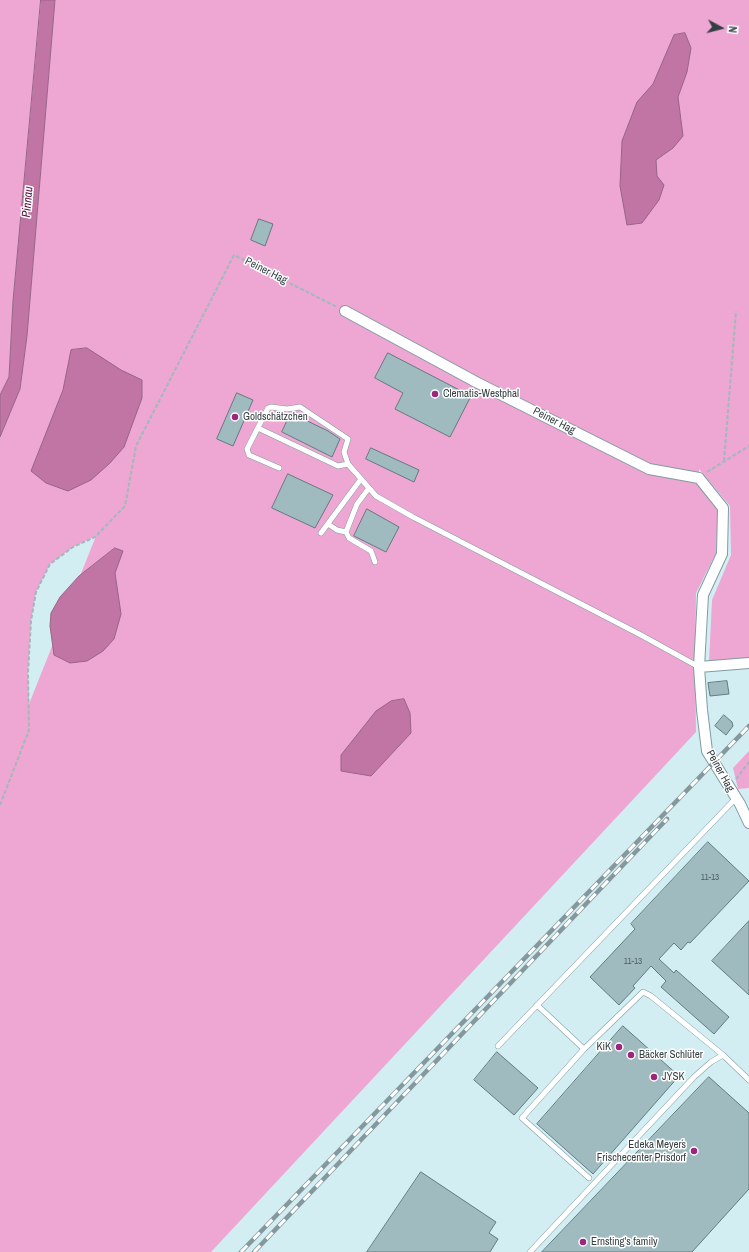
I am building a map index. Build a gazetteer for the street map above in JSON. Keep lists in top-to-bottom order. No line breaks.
{"streets":{"street":["Peiner Hag"]},"water":["Pinnau"],"places":["Clematis-Westphal","Goldschätzchen","KiK","Bäcker Schlüter","JYSK","Edeka Meyer´s Frischecenter Prisdorf","Ernsting's family"],"house_numbers":["11-13","11-13"],"north":"right"}
